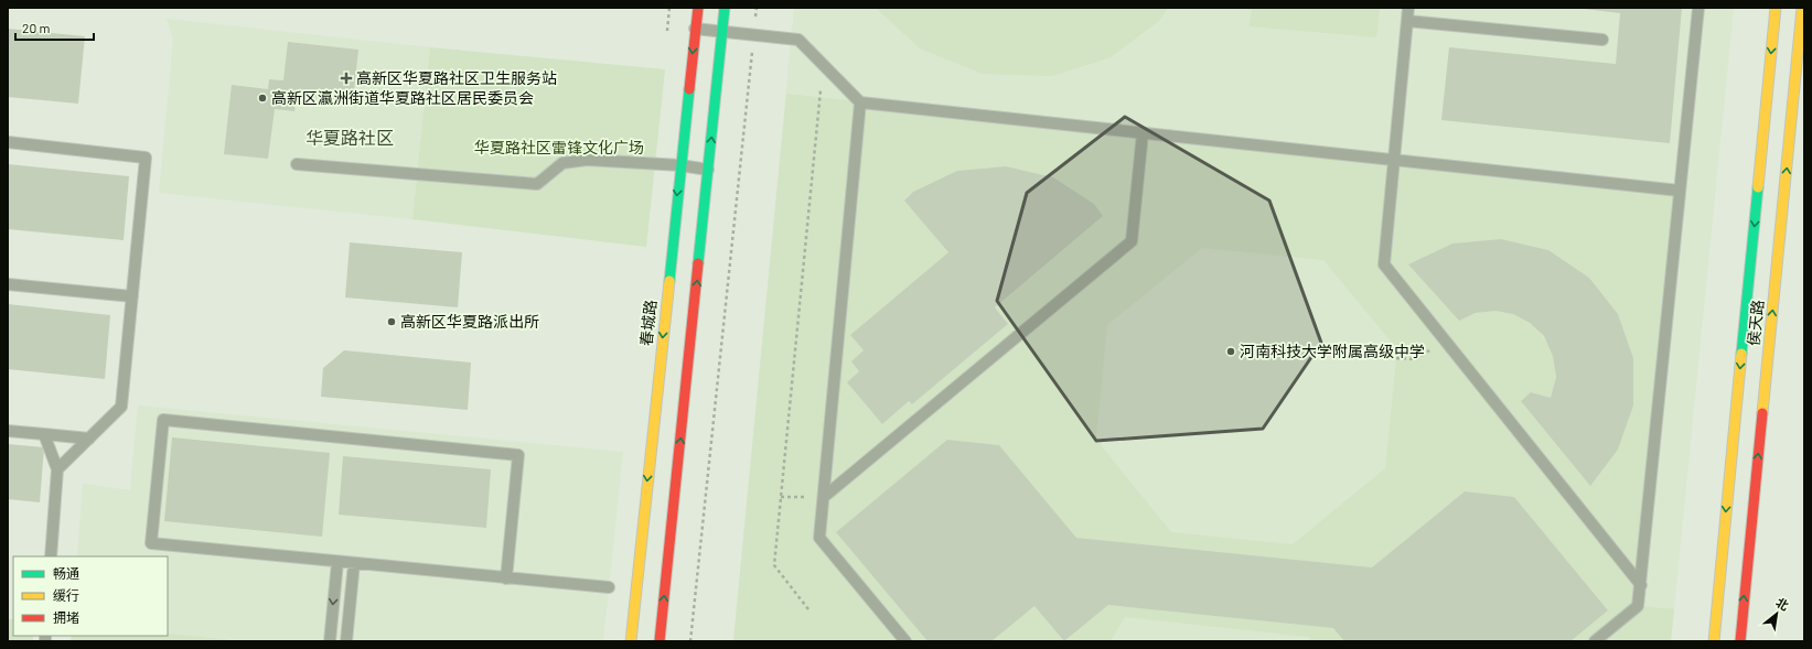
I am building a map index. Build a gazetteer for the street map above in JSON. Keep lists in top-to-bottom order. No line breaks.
{"streets":{"street":["春城路","侯天路"]},"districts":["华夏路社区"],"parks":["华夏路社区雷锋文化广场"],"places":{"health":["高新区华夏路社区卫生服务站"],"other":["高新区瀛洲街道华夏路社区居民委员会","高新区华夏路派出所","河南科技大学附属高级中学"]},"legend":["畅通","缓行","拥堵"],"scale_bar":"20 m","north":"top right"}
